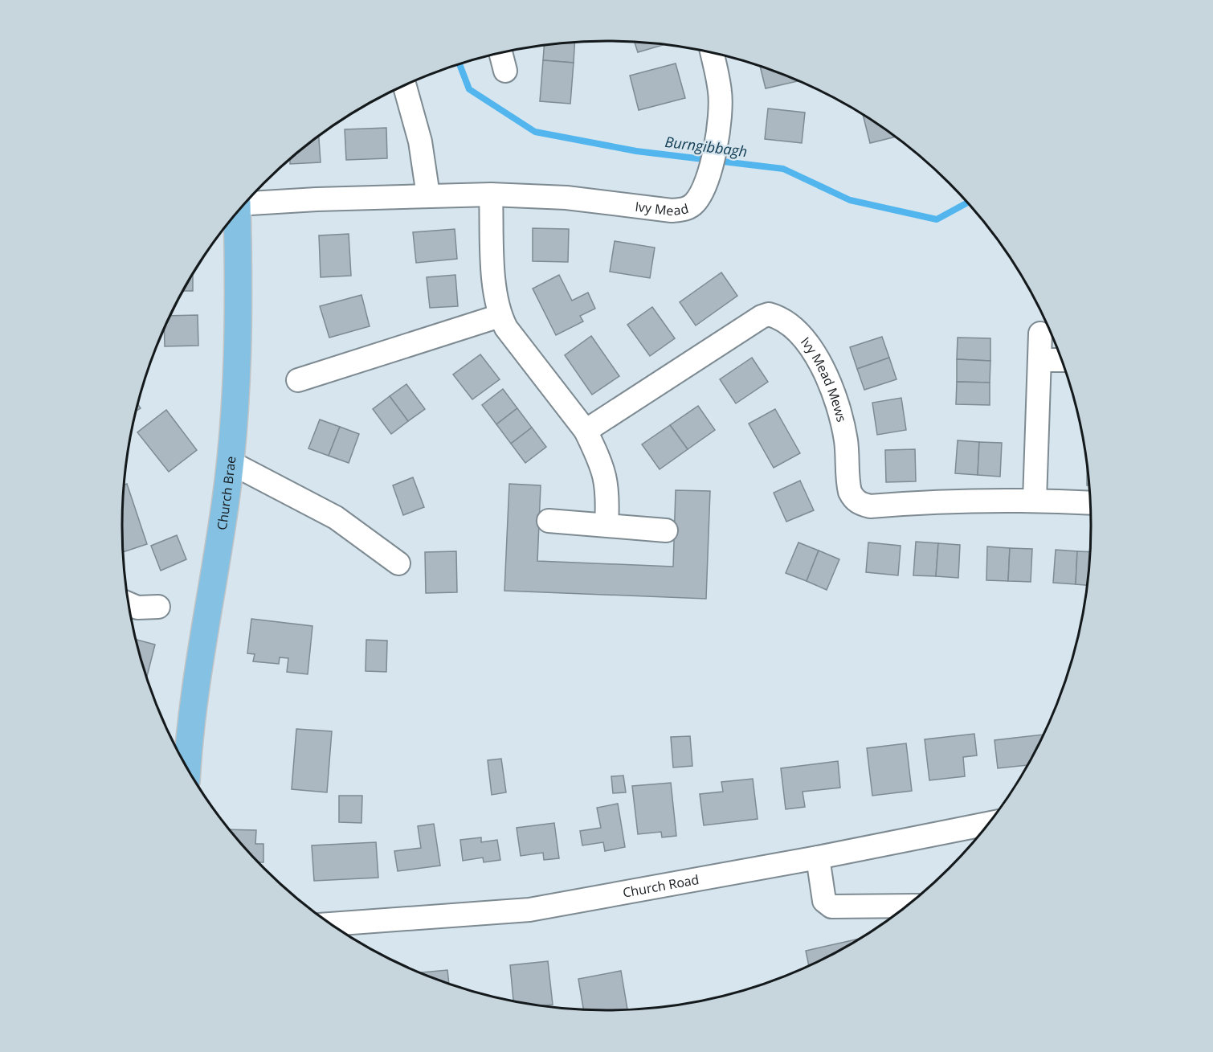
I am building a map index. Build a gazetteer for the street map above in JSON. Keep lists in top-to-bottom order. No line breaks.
{"streets":{"main road":["Church Brae"],"street":["Ivy Mead","Ivy Mead Mews","Church Road"]},"water":["Burngibbagh"]}
